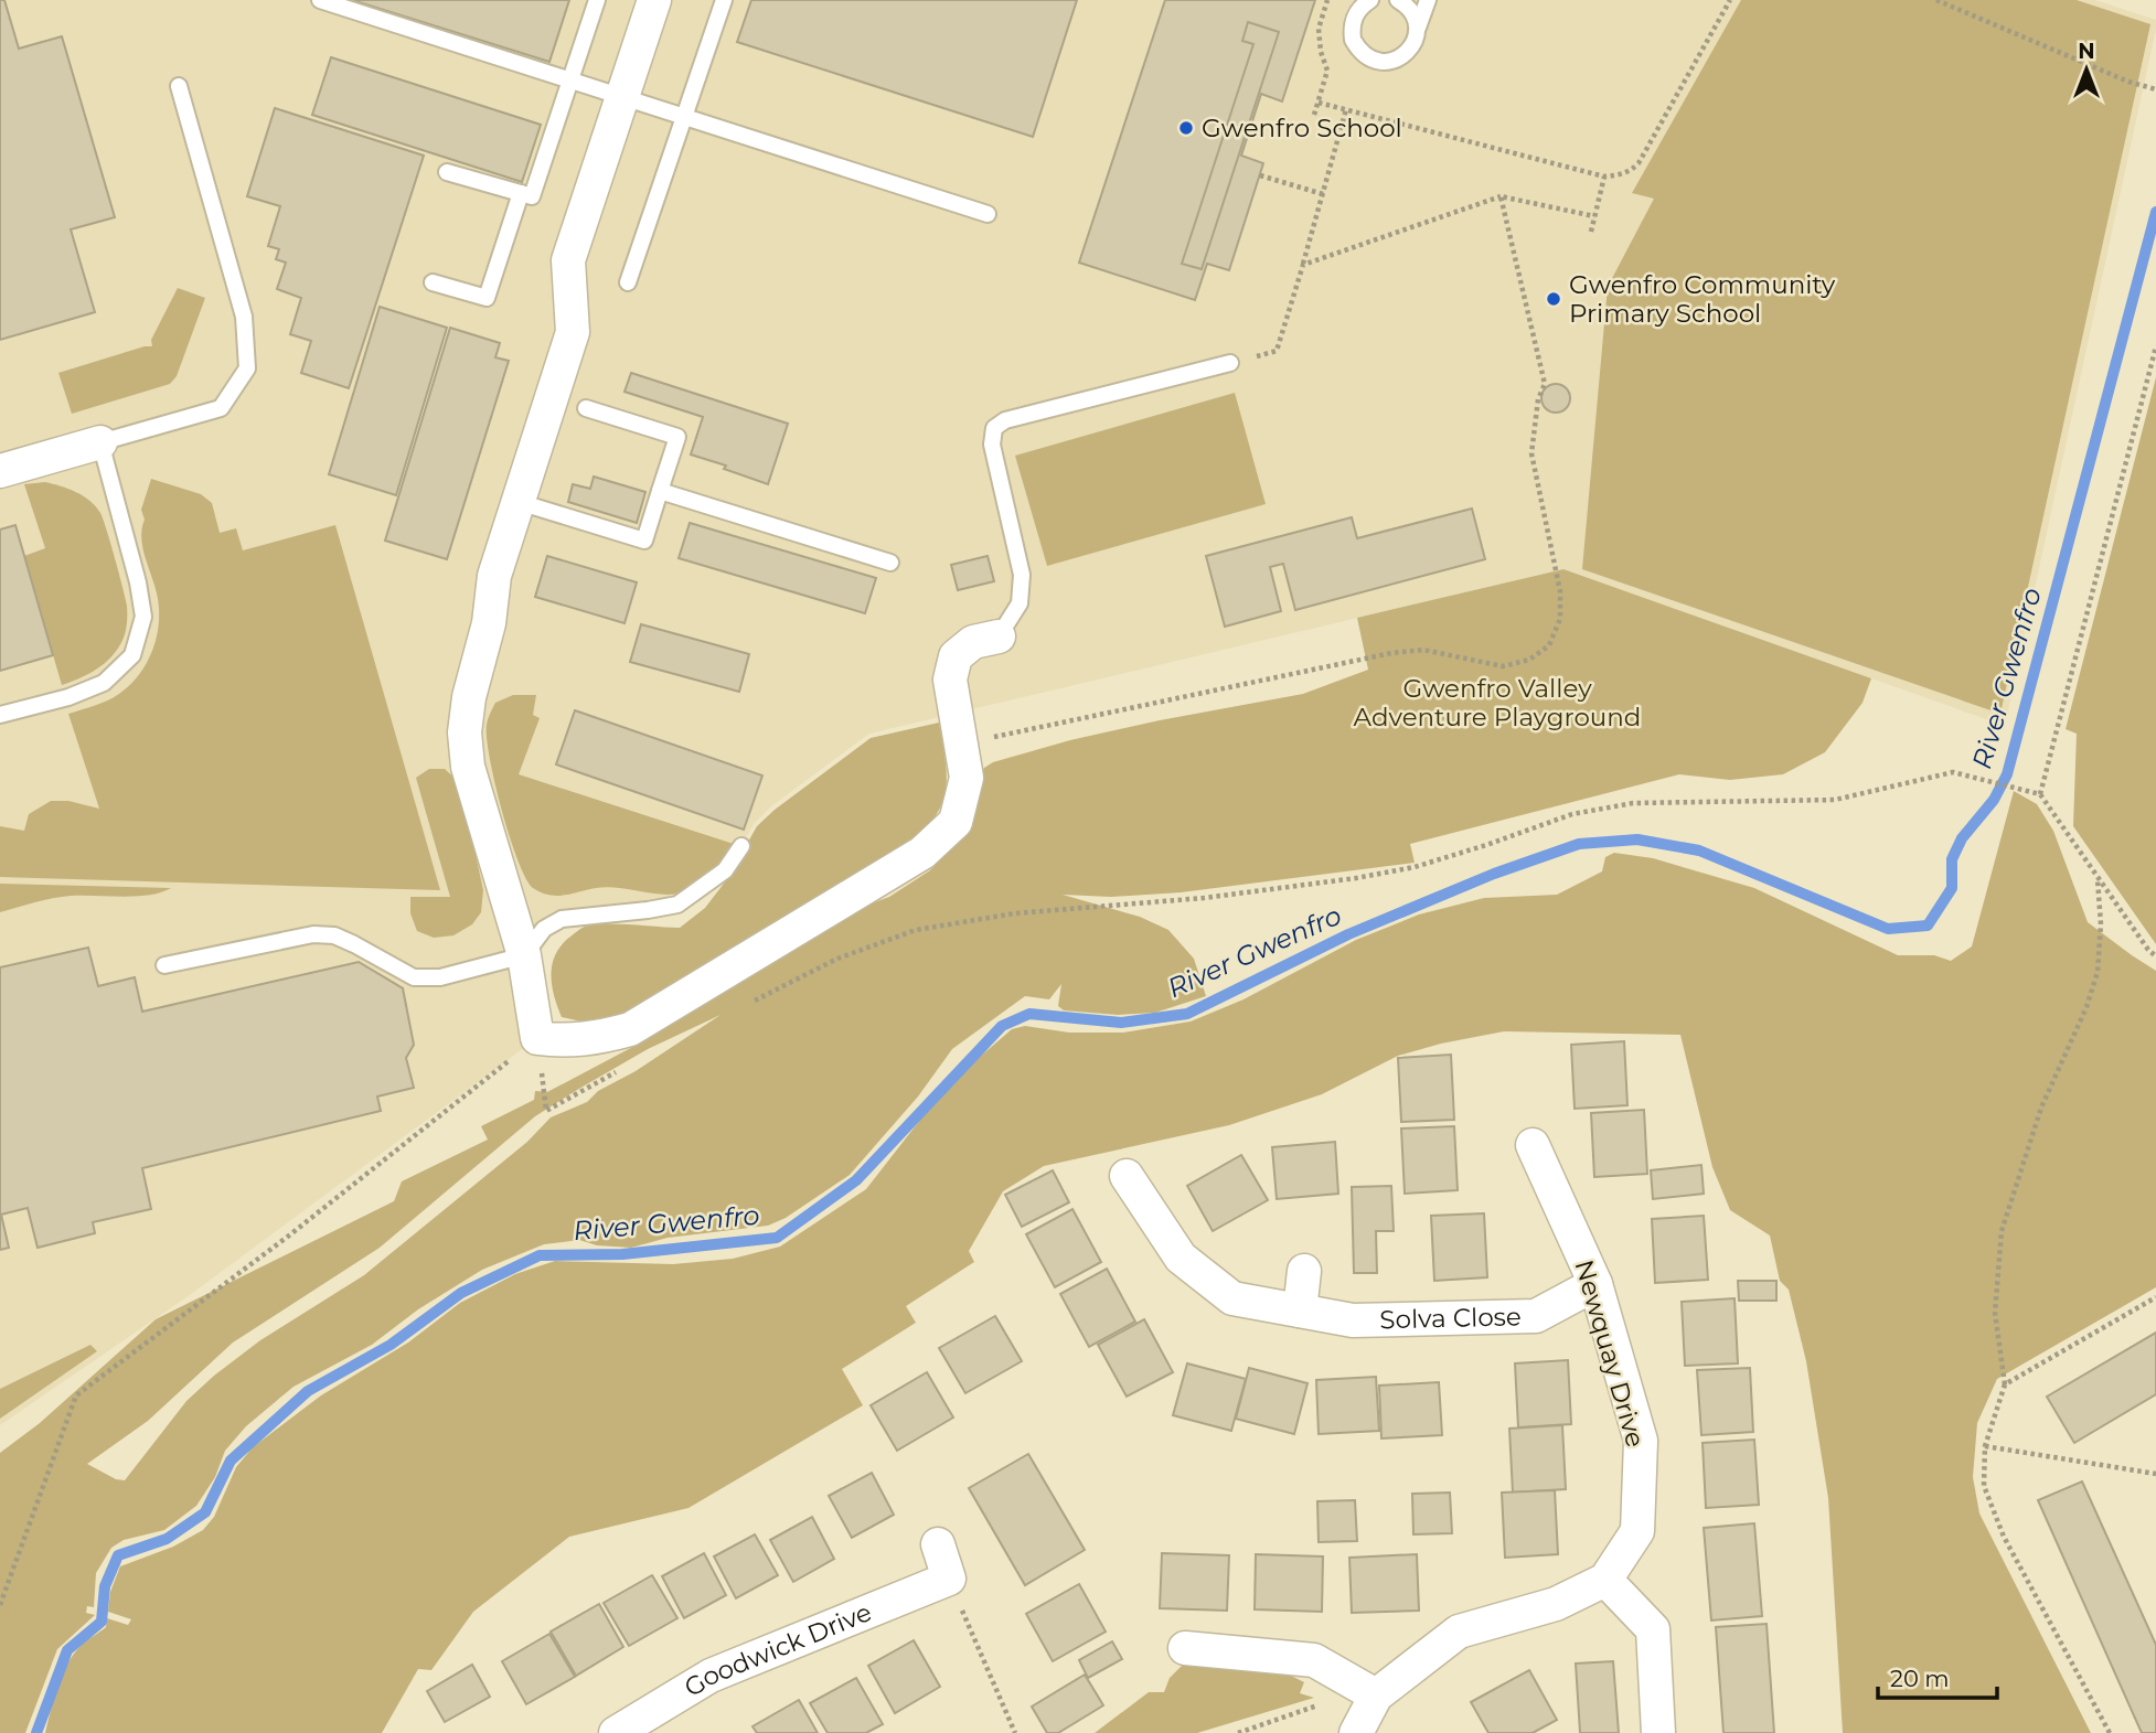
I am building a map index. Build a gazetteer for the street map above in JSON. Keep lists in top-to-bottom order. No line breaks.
{"streets":{"street":["Solva Close","Newquay Drive","Goodwick Drive"]},"crossings":[["Solva Close","Newquay Drive"]],"water":["River Gwenfro"],"parks":["Gwenfro Valley Adventure Playground"],"places":["Gwenfro School","Gwenfro Community Primary School"],"scale_bar":"20 m","north":"top"}
